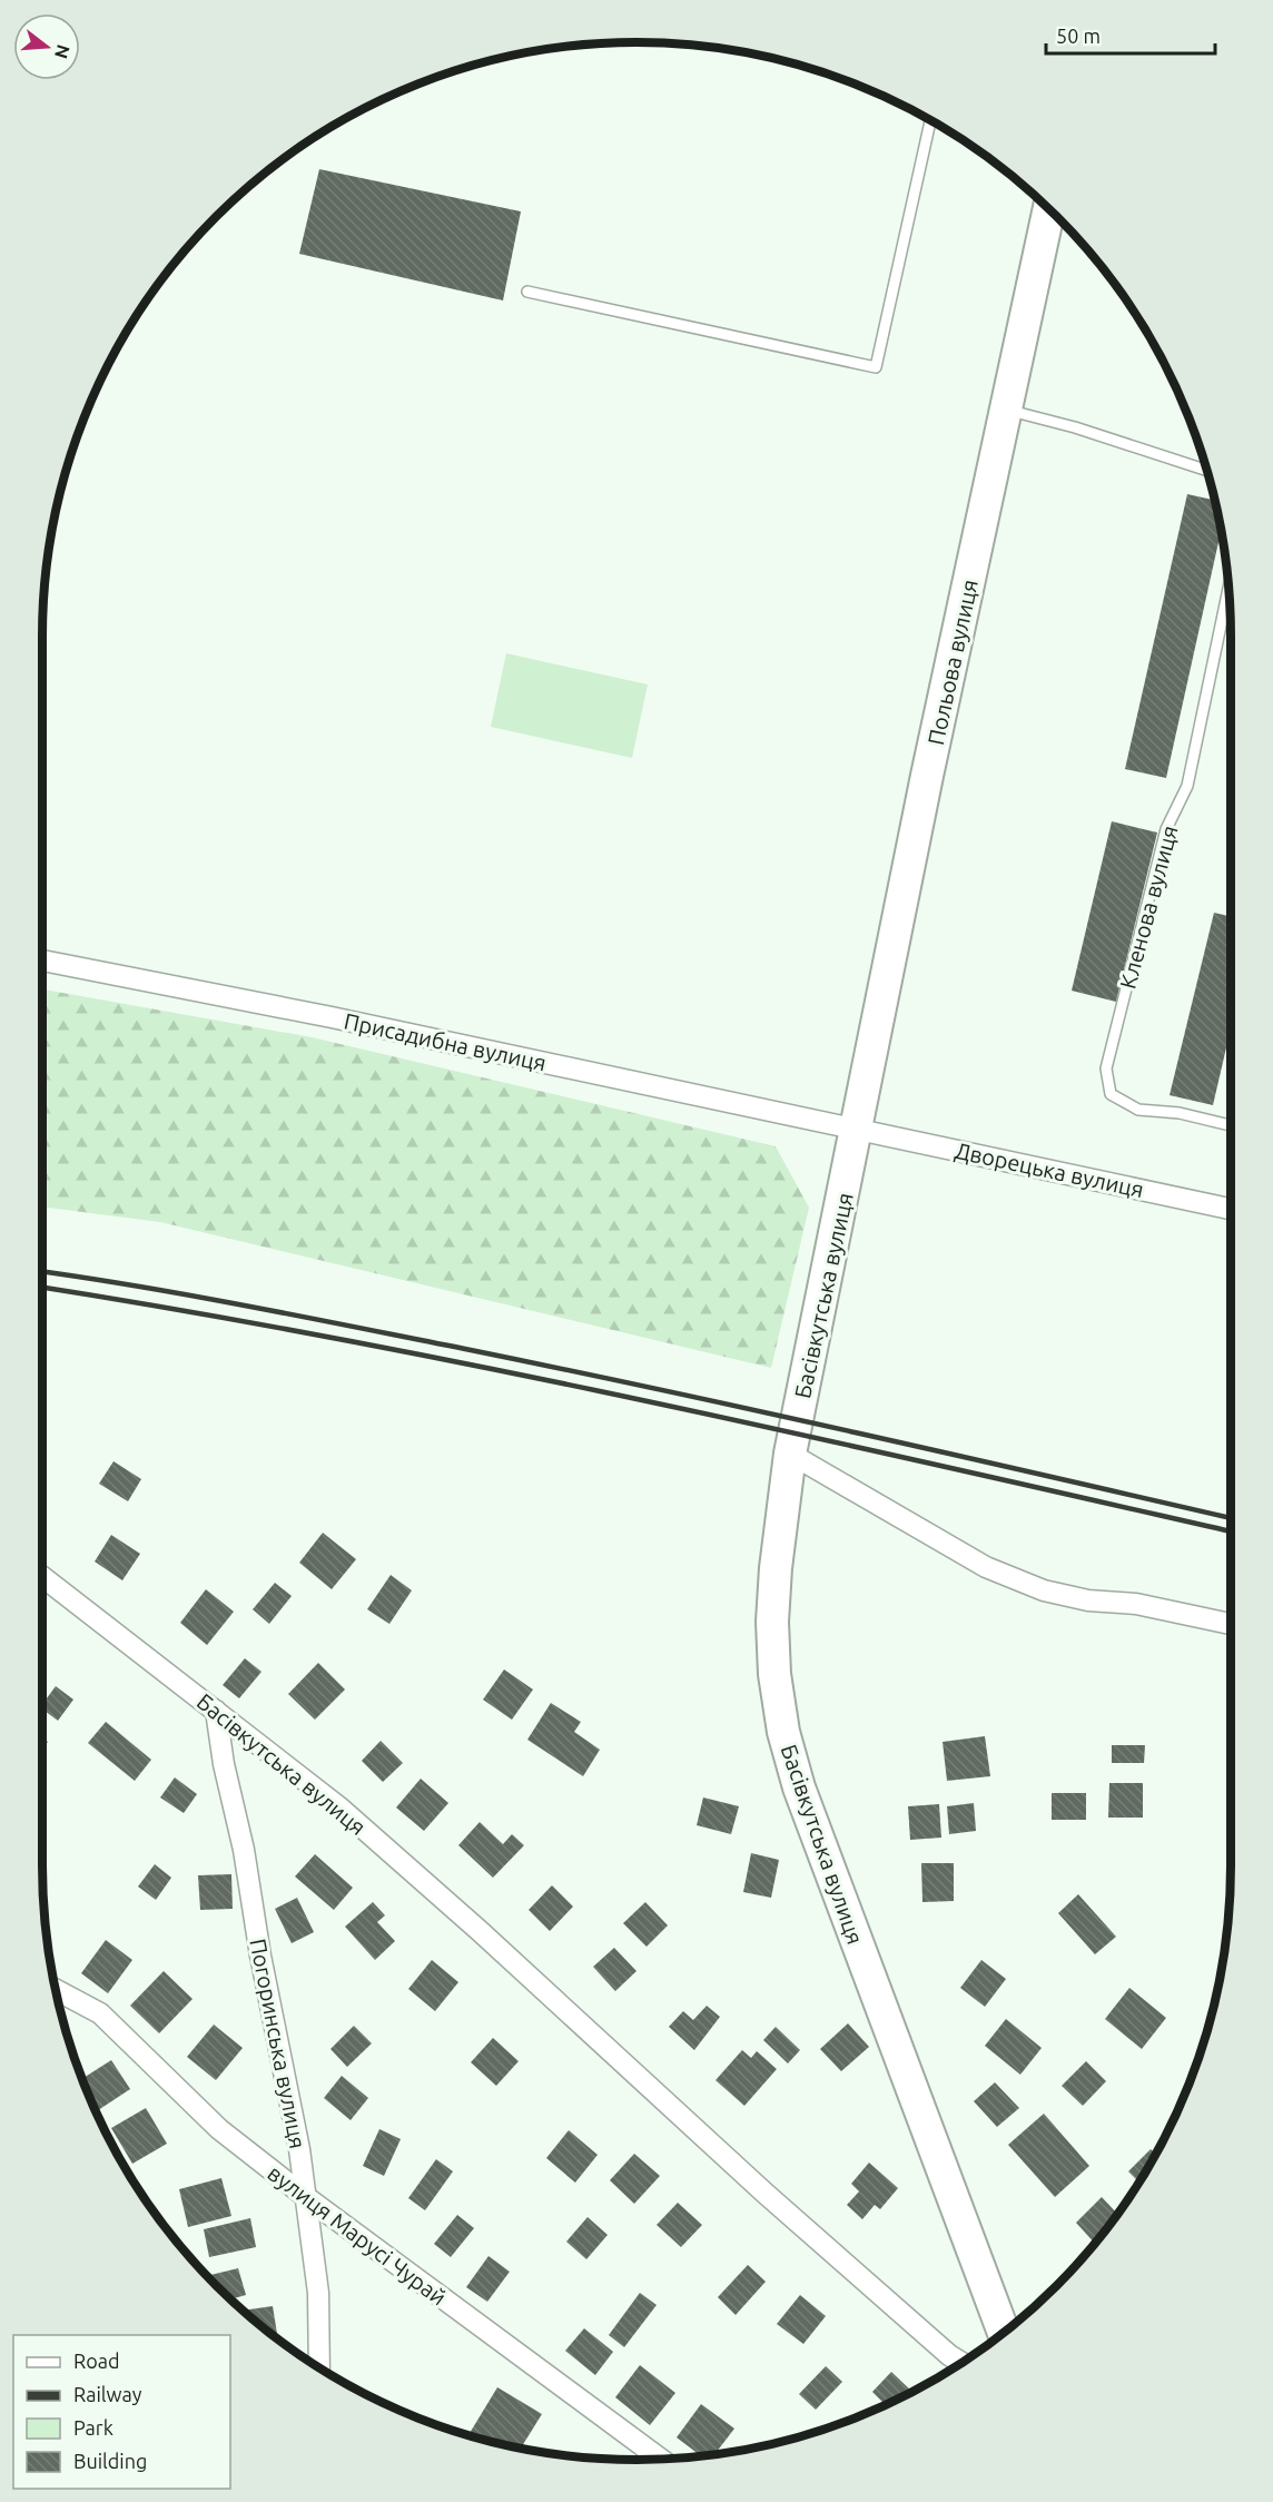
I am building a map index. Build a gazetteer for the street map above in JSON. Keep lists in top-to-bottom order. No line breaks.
{"streets":{"main road":["Польова вулиця","Басівкутська вулиця"],"street":["Присадибна вулиця","Дворецька вулиця","Погоринська вулиця","вулиця Марусі Чурай"],"lane":["Кленова вулиця"]},"crossings":[["Польова вулиця","Присадибна вулиця"],["Польова вулиця","Дворецька вулиця"],["Польова вулиця","Басівкутська вулиця"],["Присадибна вулиця","Дворецька вулиця"],["Присадибна вулиця","Басівкутська вулиця"],["Дворецька вулиця","Басівкутська вулиця"],["Басівкутська вулиця","Погоринська вулиця"],["Погоринська вулиця","вулиця Марусі Чурай"]],"legend":["Road","Railway","Park","Building"],"scale_bar":"50 m","north":"right"}
